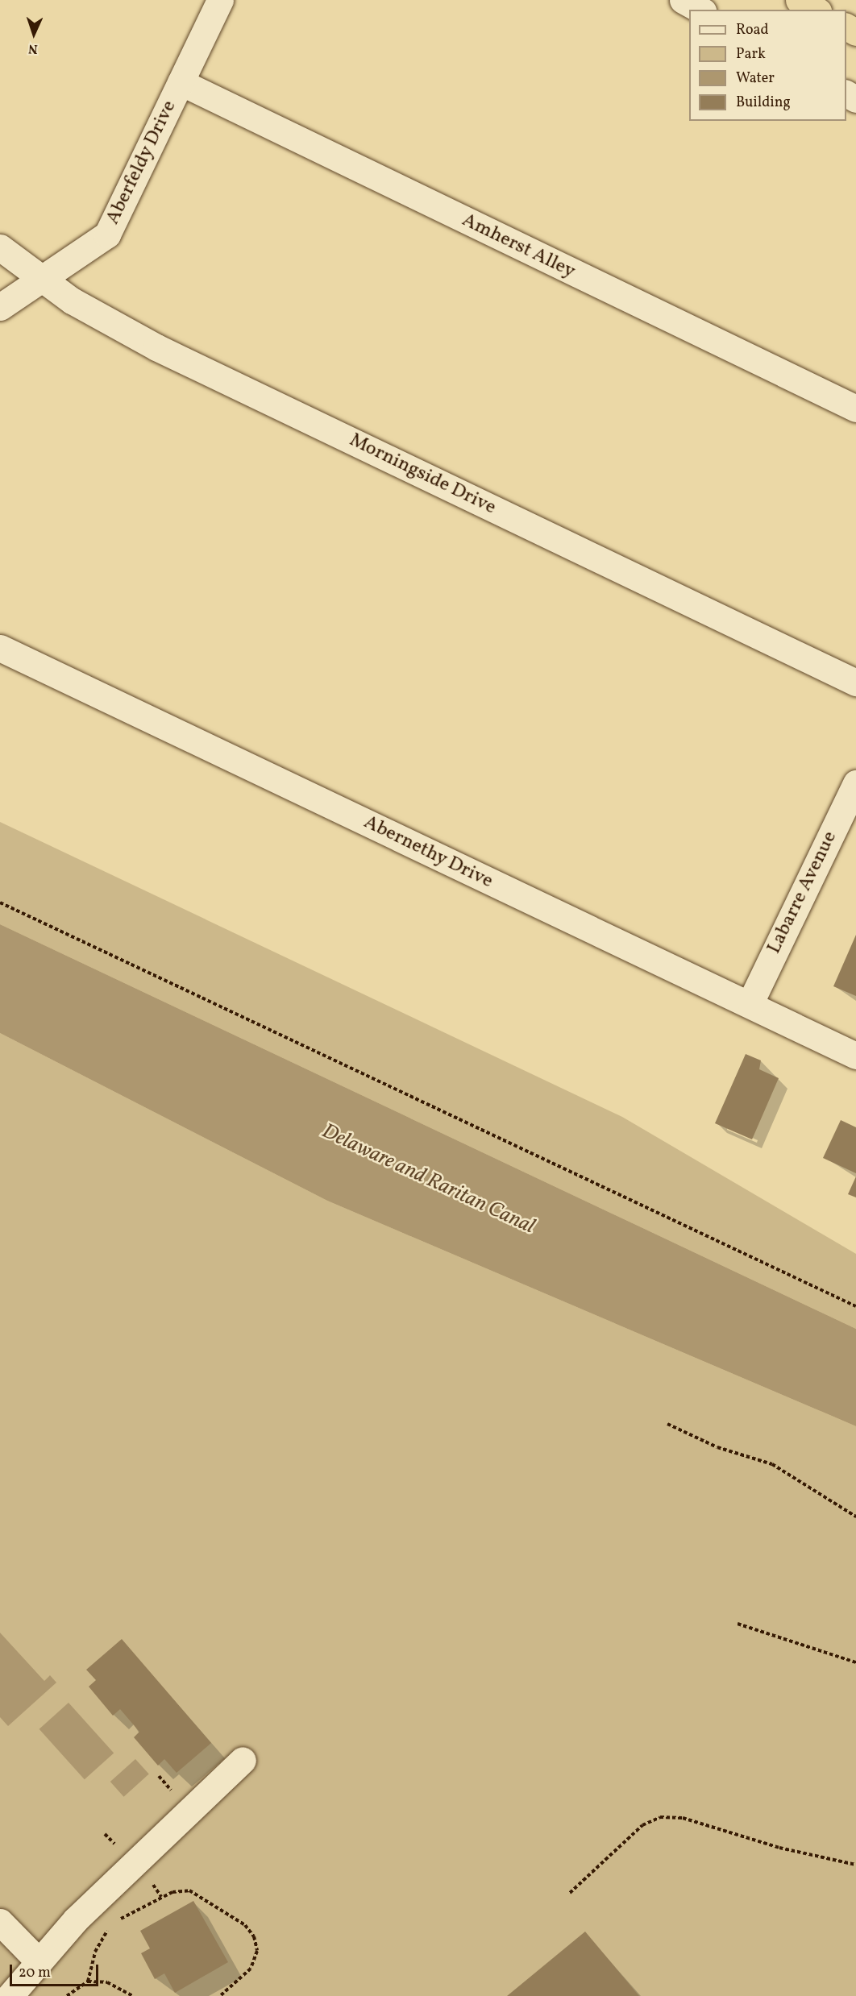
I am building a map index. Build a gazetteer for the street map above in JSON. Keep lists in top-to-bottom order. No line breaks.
{"streets":{"street":["Aberfeldy Drive","Amherst Alley","Morningside Drive","Abernethy Drive","Labarre Avenue"]},"crossings":[["Aberfeldy Drive","Amherst Alley"],["Aberfeldy Drive","Morningside Drive"],["Abernethy Drive","Labarre Avenue"]],"water":["Delaware and Raritan Canal"],"legend":["Road","Park","Water","Building"],"scale_bar":"20 m","north":"bottom"}
